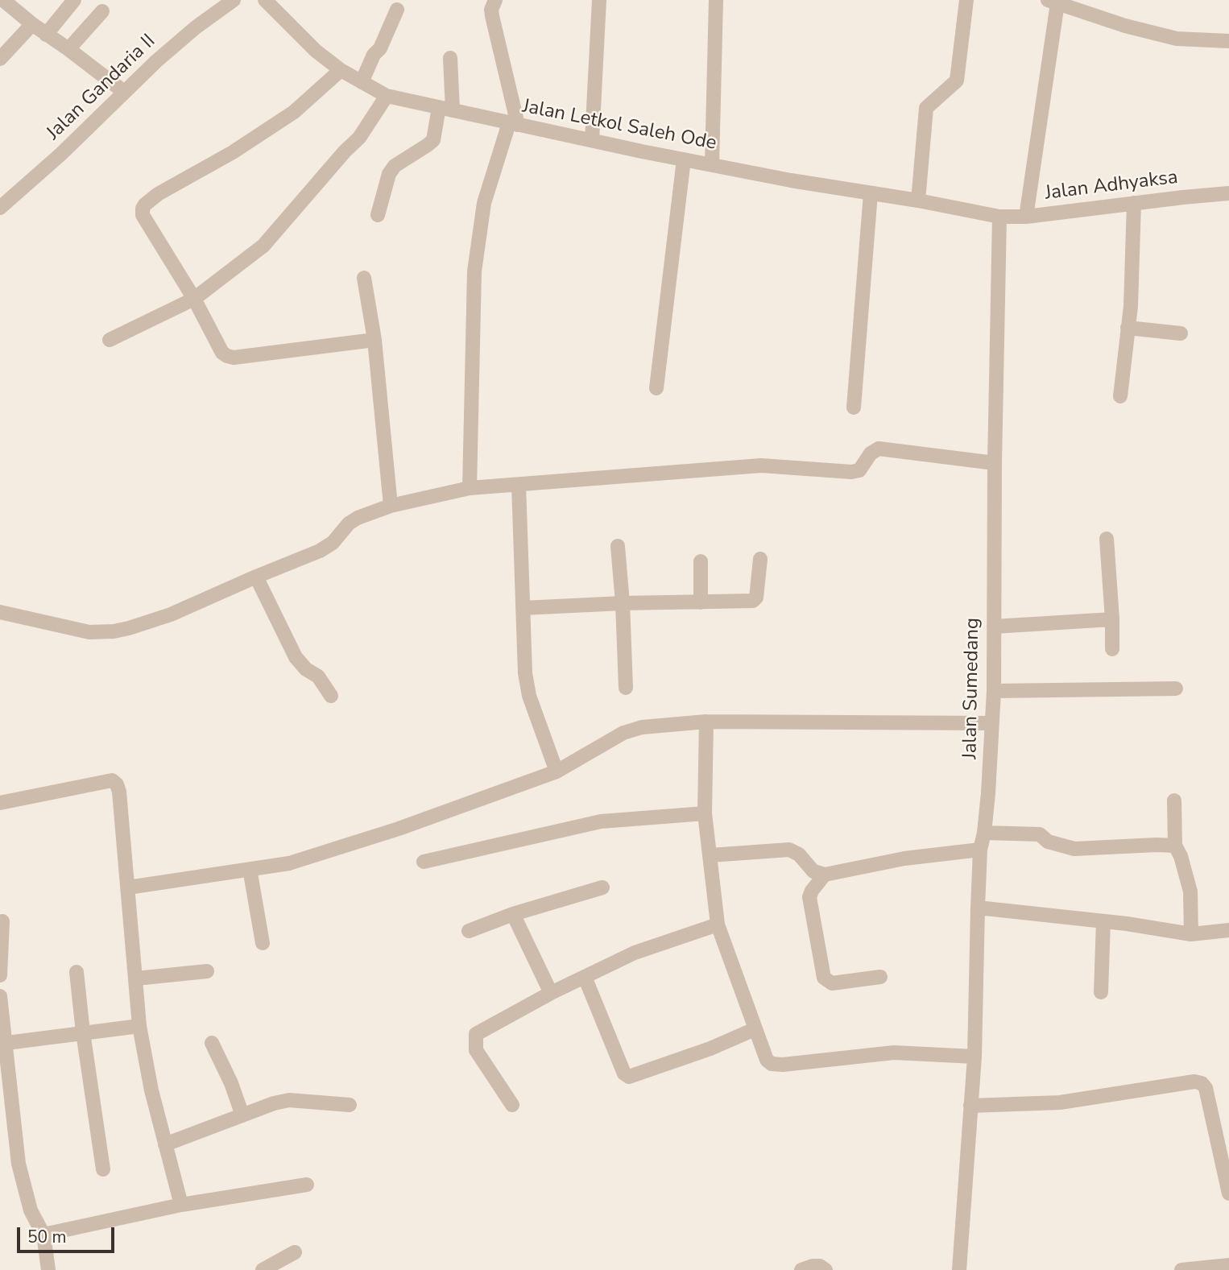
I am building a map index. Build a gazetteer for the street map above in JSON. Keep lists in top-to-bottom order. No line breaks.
{"streets":{"street":["Jalan Gandaria II","Jalan Letkol Saleh Ode","Jalan Adhyaksa","Jalan Sumedang"]},"crossings":[["Jalan Letkol Saleh Ode","Jalan Adhyaksa"],["Jalan Letkol Saleh Ode","Jalan Sumedang"],["Jalan Adhyaksa","Jalan Sumedang"]],"scale_bar":"50 m"}
